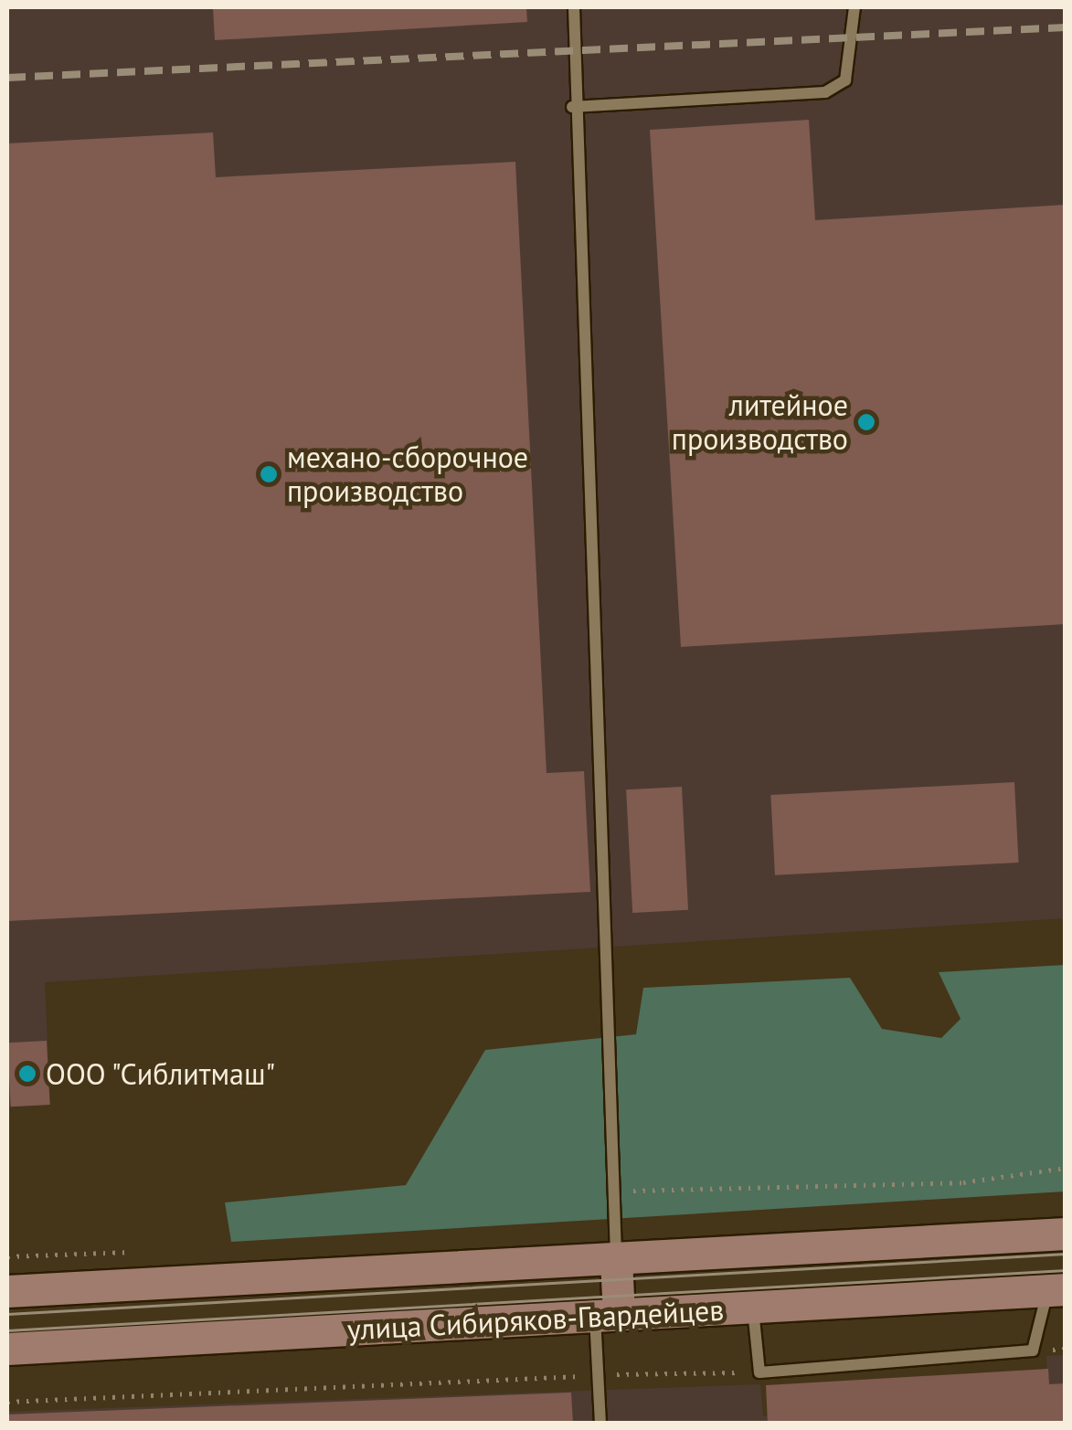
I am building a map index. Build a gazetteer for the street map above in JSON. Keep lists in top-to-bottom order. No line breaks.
{"streets":{"main road":["улица Сибиряков-Гвардейцев"]},"places":["литейное производство","механо-сборочное производство","ООО \"Сиблитмаш\""]}
